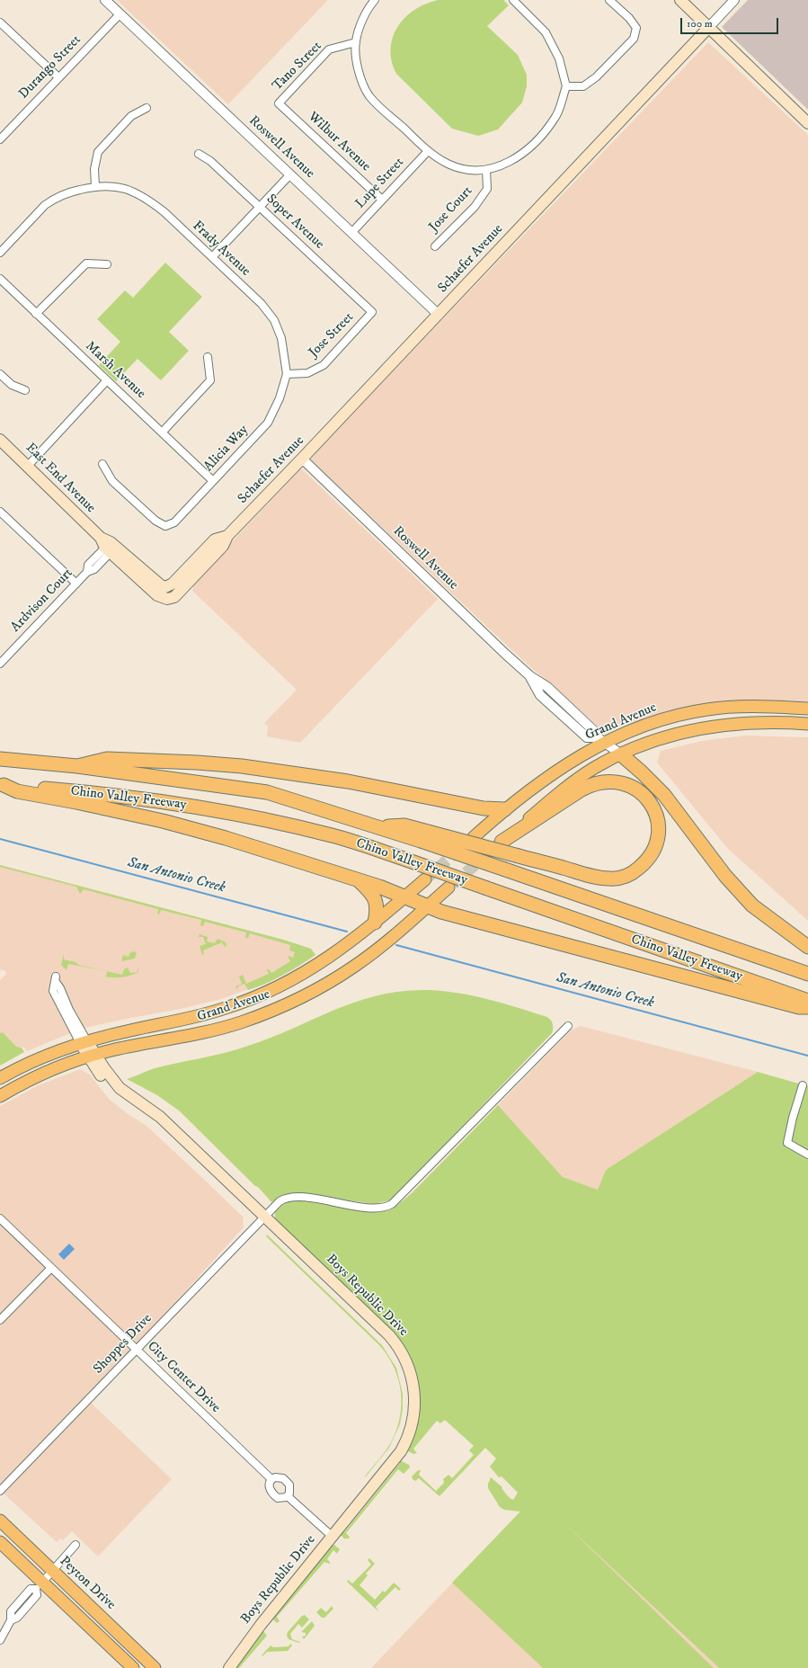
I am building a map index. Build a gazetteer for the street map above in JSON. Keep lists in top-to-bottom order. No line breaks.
{"streets":{"highway":["Chino Valley Freeway"],"main road":["Schaefer Avenue","East End Avenue","Grand Avenue","Boys Republic Drive","Peyton Drive"],"street":["Tano Street","Durango Street","Wilbur Avenue","Roswell Avenue","Lupe Street","Jose Court","Soper Avenue","Frady Avenue","Jose Street","Marsh Avenue","Alicia Way","Ardvison Court","Shoppes Drive","City Center Drive"]},"crossings":[["Tano Street","Wilbur Avenue"],["Durango Street","Roswell Avenue"],["Wilbur Avenue","Lupe Street"],["Roswell Avenue","Lupe Street"],["Roswell Avenue","Schaefer Avenue"],["Roswell Avenue","Grand Avenue"],["Soper Avenue","Jose Street"],["Frady Avenue","Jose Street"],["Frady Avenue","Alicia Way"],["Schaefer Avenue","East End Avenue"],["Jose Street","Alicia Way"],["Marsh Avenue","Alicia Way"],["East End Avenue","Ardvison Court"],["Grand Avenue","Boys Republic Drive"],["Boys Republic Drive","Shoppes Drive"],["Shoppes Drive","City Center Drive"]],"water":["San Antonio Creek"],"scale_bar":"100 m"}
